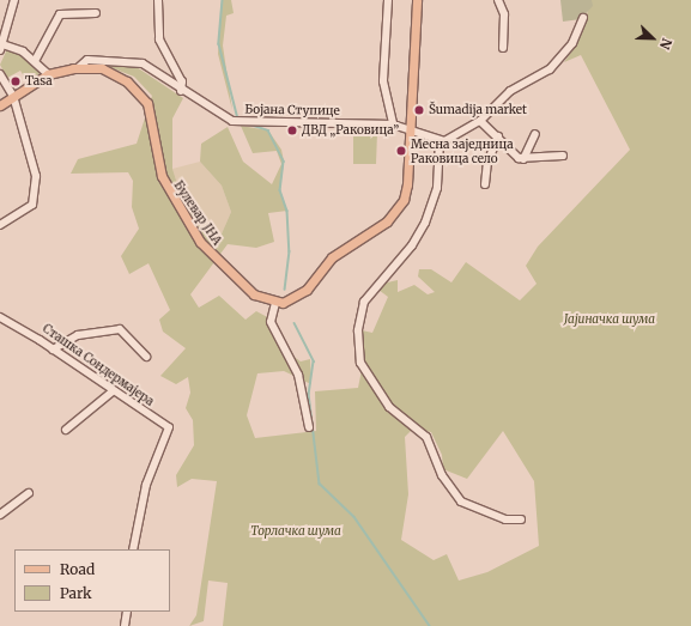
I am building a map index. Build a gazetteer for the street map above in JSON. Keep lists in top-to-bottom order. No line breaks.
{"streets":{"main road":["Булевар ЈНА"],"street":["Бојана Ступице","Сташка Сондермајера"]},"crossings":[["Бојана Ступице","Булевар ЈНА"]],"parks":["Јајиначка шума","Торлачка шума"],"places":["Tasa","Šumadija market","ДВД „Раковица”","Месна заједница Раковица село"],"legend":["Road","Park"],"north":"bottom right"}
